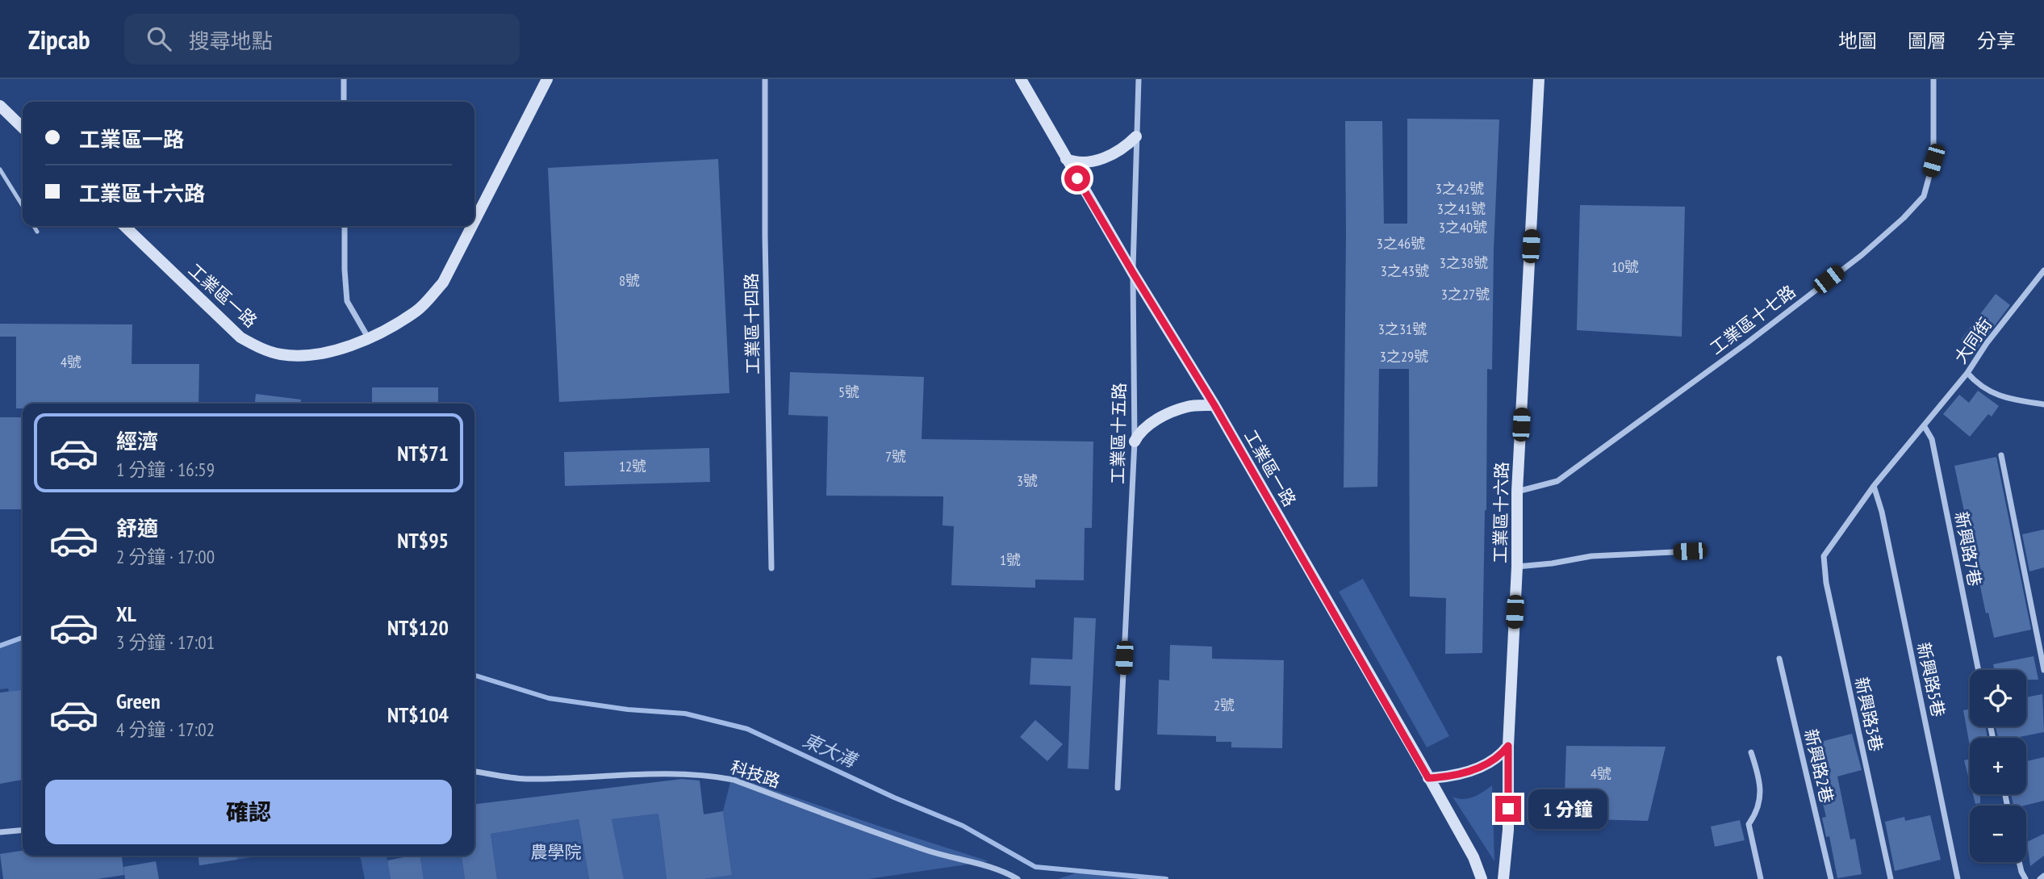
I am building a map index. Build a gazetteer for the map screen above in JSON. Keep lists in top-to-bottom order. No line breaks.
{"streets":{"street":["工業區一路","工業區十七路","工業區十四路","大同街","工業區十五路","工業區十六路","新興路7巷","新興路5巷","新興路3巷","新興路2巷","科技路"]},"crossings":[["工業區一路","工業區十五路"],["工業區十七路","工業區十六路"],["大同街","新興路7巷"],["大同街","新興路5巷"],["大同街","新興路3巷"]],"water":["東大溝"],"parks":["農學院"],"house_numbers":["3之42號","3之41號","3之40號","3之46號","3之38號","10號","3之43號","8號","3之27號","3之31號","3之29號","4號","5號","7號","12號","3號","1號","2號","4號"],"page":{"header":"Zipcab","search":"搜尋地點","nav":["地圖","圖層","分享"],"banner":["工業區一路","工業區十六路"],"list":[{"name":"經濟","note":"1 分鐘 · 16:59","value":"NT$71"},{"name":"舒適","note":"2 分鐘 · 17:00","value":"NT$95"},{"name":"XL","note":"3 分鐘 · 17:01","value":"NT$120"},{"name":"Green","note":"4 分鐘 · 17:02","value":"NT$104"}],"map_buttons":["+","−"],"buttons":"確認","bubble":"1 分鐘"}}
